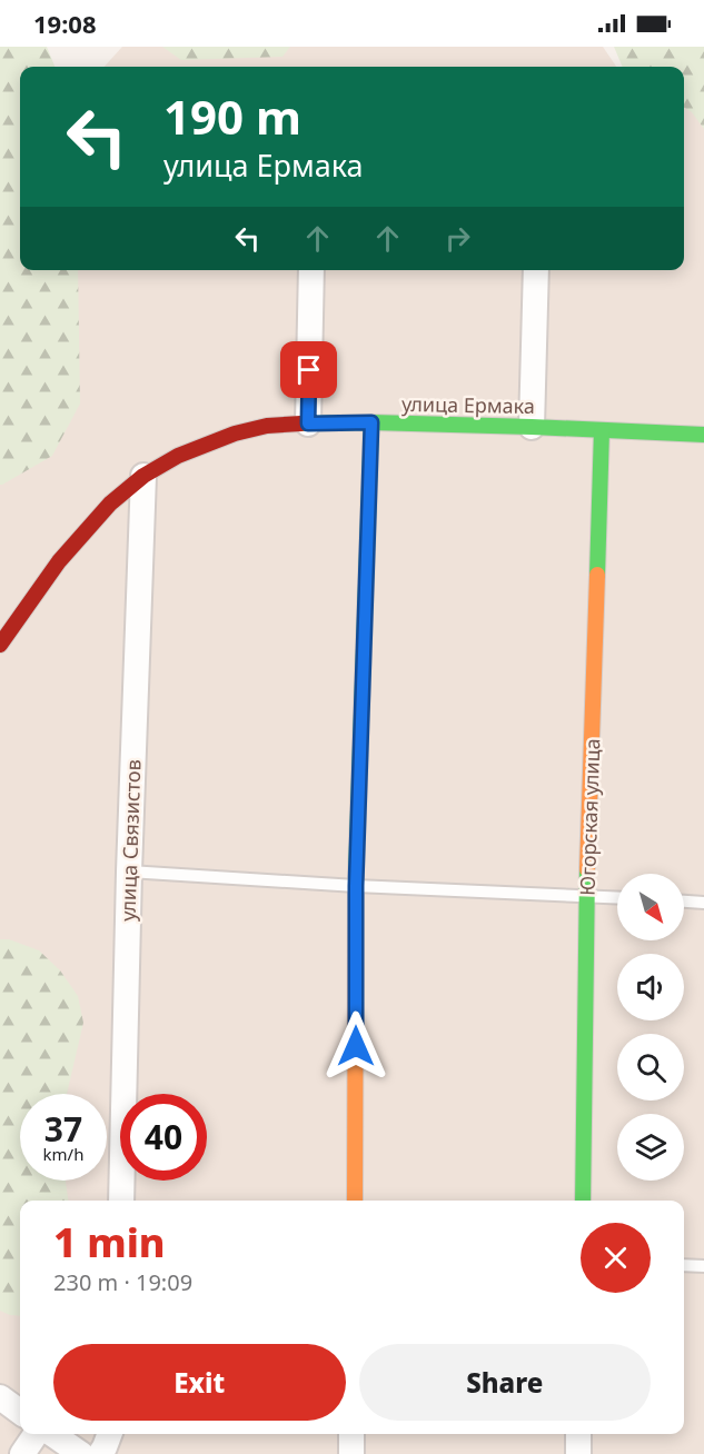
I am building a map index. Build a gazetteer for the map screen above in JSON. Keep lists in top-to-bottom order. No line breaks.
{"streets":{"street":["улица Ермака","Югорская улица","улица Связистов"]},"crossings":[["улица Ермака","Югорская улица"],["улица Ермака","улица Связистов"]],"north":"bottom right","page":{"status":"19:08","turn":["190 m","улица Ермака"],"speed":"37 km/h","limit":"40","heading":["1 min","230 m · 19:09"],"buttons":["Exit","Share"]}}
